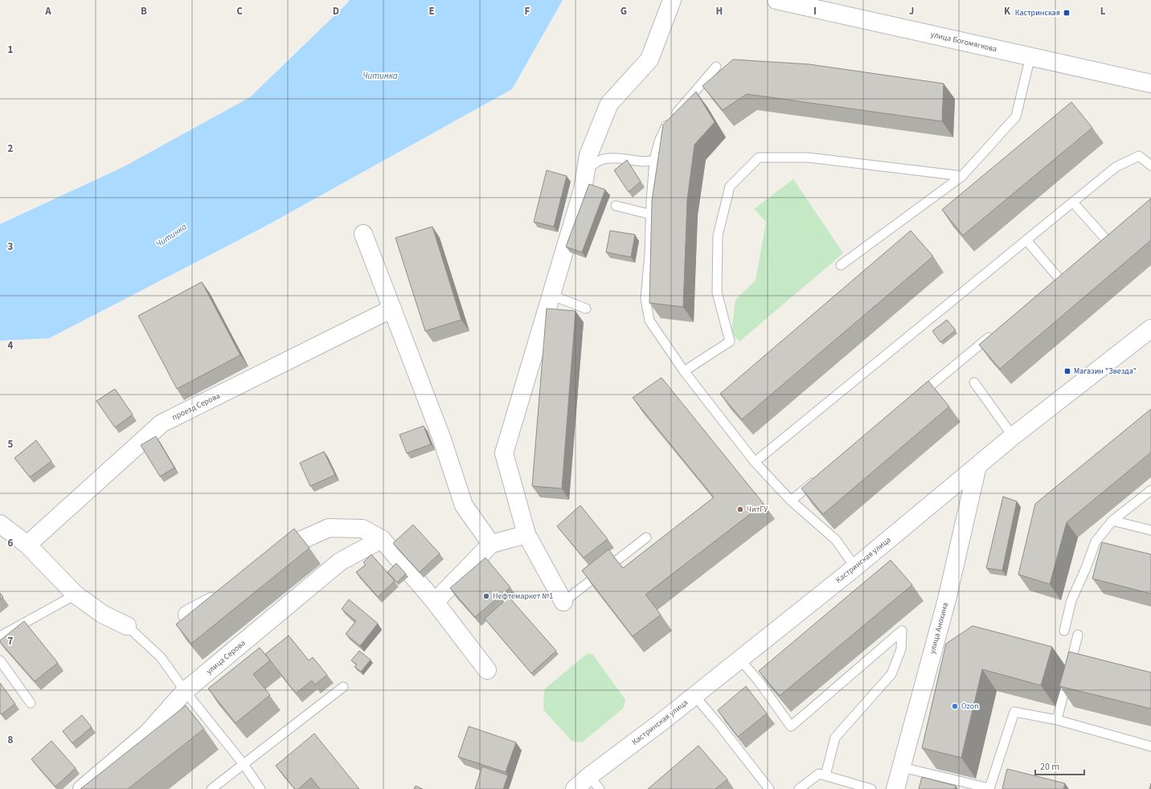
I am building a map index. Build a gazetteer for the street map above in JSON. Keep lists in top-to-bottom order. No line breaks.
{"streets":{"street":["улица Богомягкова","проезд Серова","Кастринская улица","улица Анохина","улица Серова"]},"crossings":[["Кастринская улица","улица Анохина"]],"water":["Читинка"],"places":{"transit":["Кастринская","Магазин \"Звезда\""],"other":["ЧитГУ","Нефтемаркет №1","Ozon"]},"scale_bar":"20 m","grid":{"columns":["A","B","C","D","E","F","G","H","I","J","K","L"],"rows":["1","2","3","4","5","6","7","8"]}}
